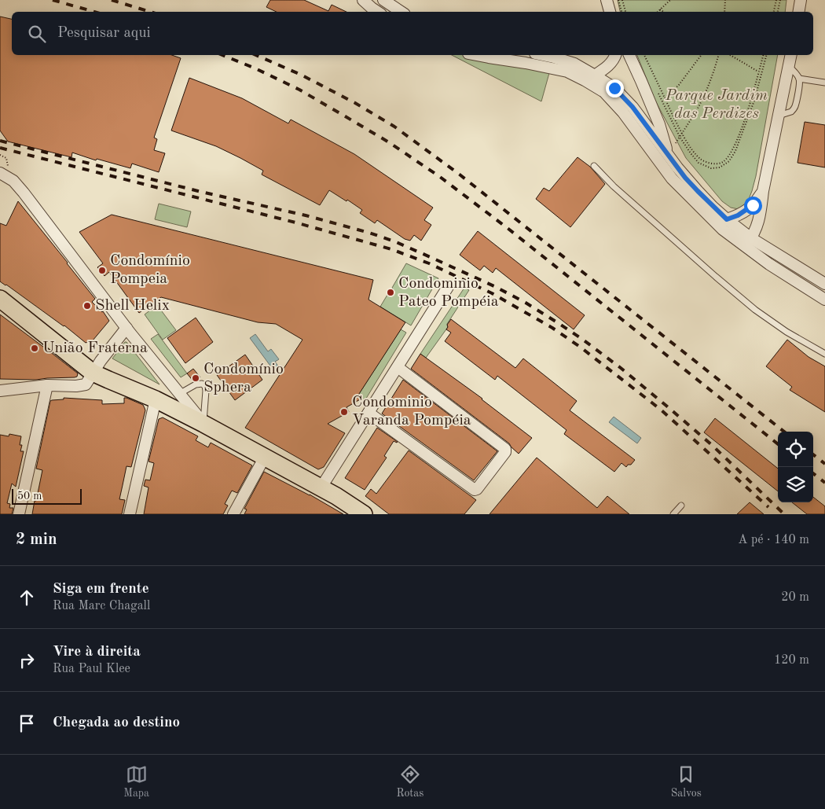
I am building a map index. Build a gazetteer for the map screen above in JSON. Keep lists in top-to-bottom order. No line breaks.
{"parks":["Parque Jardim das Perdizes"],"places":["Condomínio Pompeia","Condominio Pateo Pompéia","Shell Helix","União Fraterna","Condomínio Sphera","Condominio Varanda Pompéia"],"scale_bar":"50 m","page":{"search":"Pesquisar aqui","scale":"50 m","heading":["2 min","A pé · 140 m"],"list":[["Siga em frente","Rua Marc Chagall","20 m"],["Vire à direita","Rua Paul Klee","120 m"],"Chegada ao destino"],"nav":["Mapa","Rotas","Salvos"]}}
